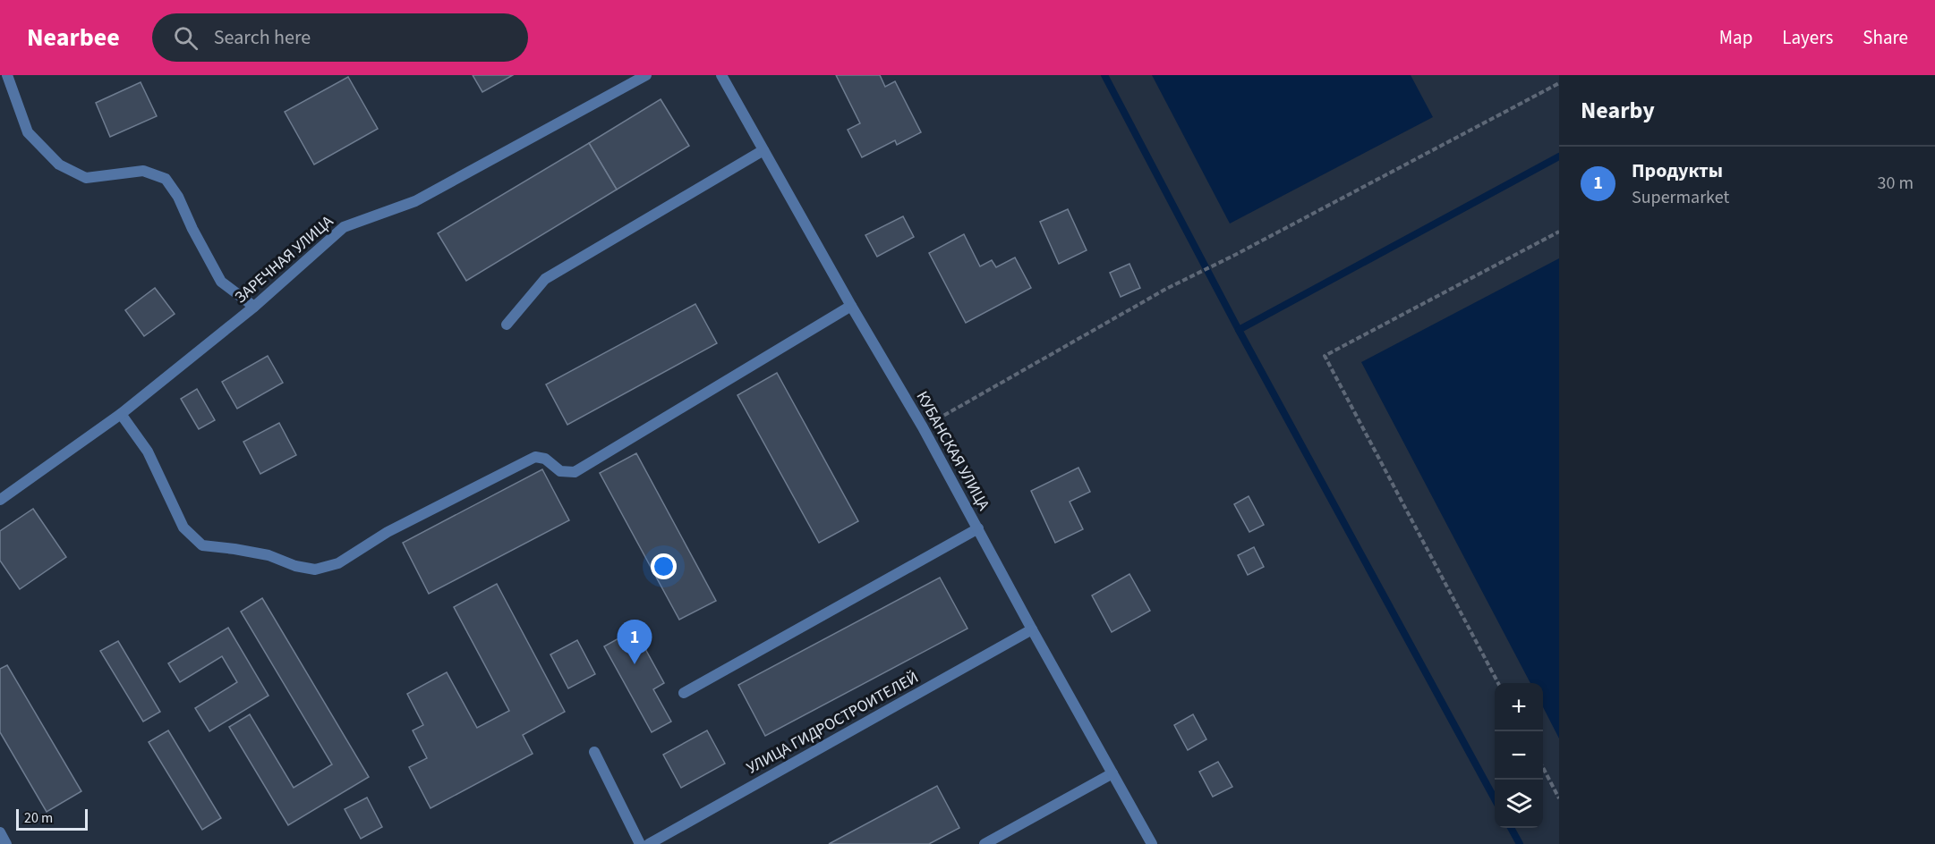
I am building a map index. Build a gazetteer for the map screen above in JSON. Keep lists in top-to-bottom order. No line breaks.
{"streets":{"street":["ЗАРЕЧНАЯ УЛИЦА","КУБАНСКАЯ УЛИЦА","УЛИЦА ГИДРОСТРОИТЕЛЕЙ"]},"crossings":[["КУБАНСКАЯ УЛИЦА","УЛИЦА ГИДРОСТРОИТЕЛЕЙ"]],"scale_bar":"20 m","page":{"header":"Nearbee","search":"Search here","nav":["Map","Layers","Share"],"heading":"Nearby","list":[{"mark":"1","name":"Продукты","note":"Supermarket","value":"30 m"}],"pins":"1","map_buttons":["+","−"],"scale":"20 m"}}
